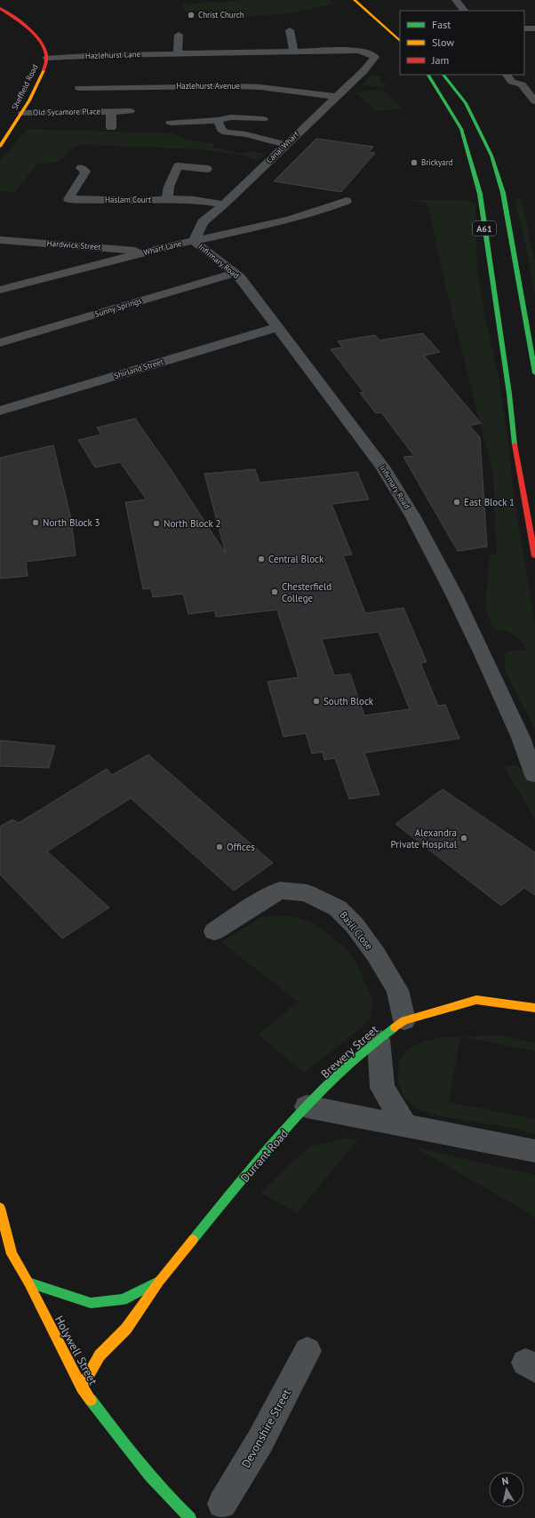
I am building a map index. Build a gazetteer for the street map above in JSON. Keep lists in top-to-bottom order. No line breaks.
{"streets":{"main road":["Sheffield Road","A61","Brewery Street","Durrant Road","Holywell Street"],"street":["Hazlehurst Lane","Hazlehurst Avenue","Old Sycamore Place","Canal Wharf","Haslam Court","Hardwick Street","Wharf Lane","Infirmary Road","Sunny Springs","Shirland Street","Basil Close","Devonshire Street"]},"crossings":[["Hazlehurst Lane","Sheffield Road"],["Hazlehurst Lane","Canal Wharf"],["Hazlehurst Avenue","Canal Wharf"],["Sheffield Road","Old Sycamore Place"],["Canal Wharf","Haslam Court"],["Canal Wharf","Wharf Lane"],["Canal Wharf","Infirmary Road"],["Hardwick Street","Wharf Lane"],["Wharf Lane","Infirmary Road"],["Infirmary Road","Sunny Springs"],["Infirmary Road","Shirland Street"],["Basil Close","Brewery Street"],["Brewery Street","Durrant Road"],["Durrant Road","Holywell Street"]],"places":["Christ Church","Brickyard","East Block 1","North Block 3","North Block 2","Central Block","Chesterfield College","South Block","Alexandra Private Hospital","Offices"],"legend":["Fast","Slow","Jam"],"north":"top"}
